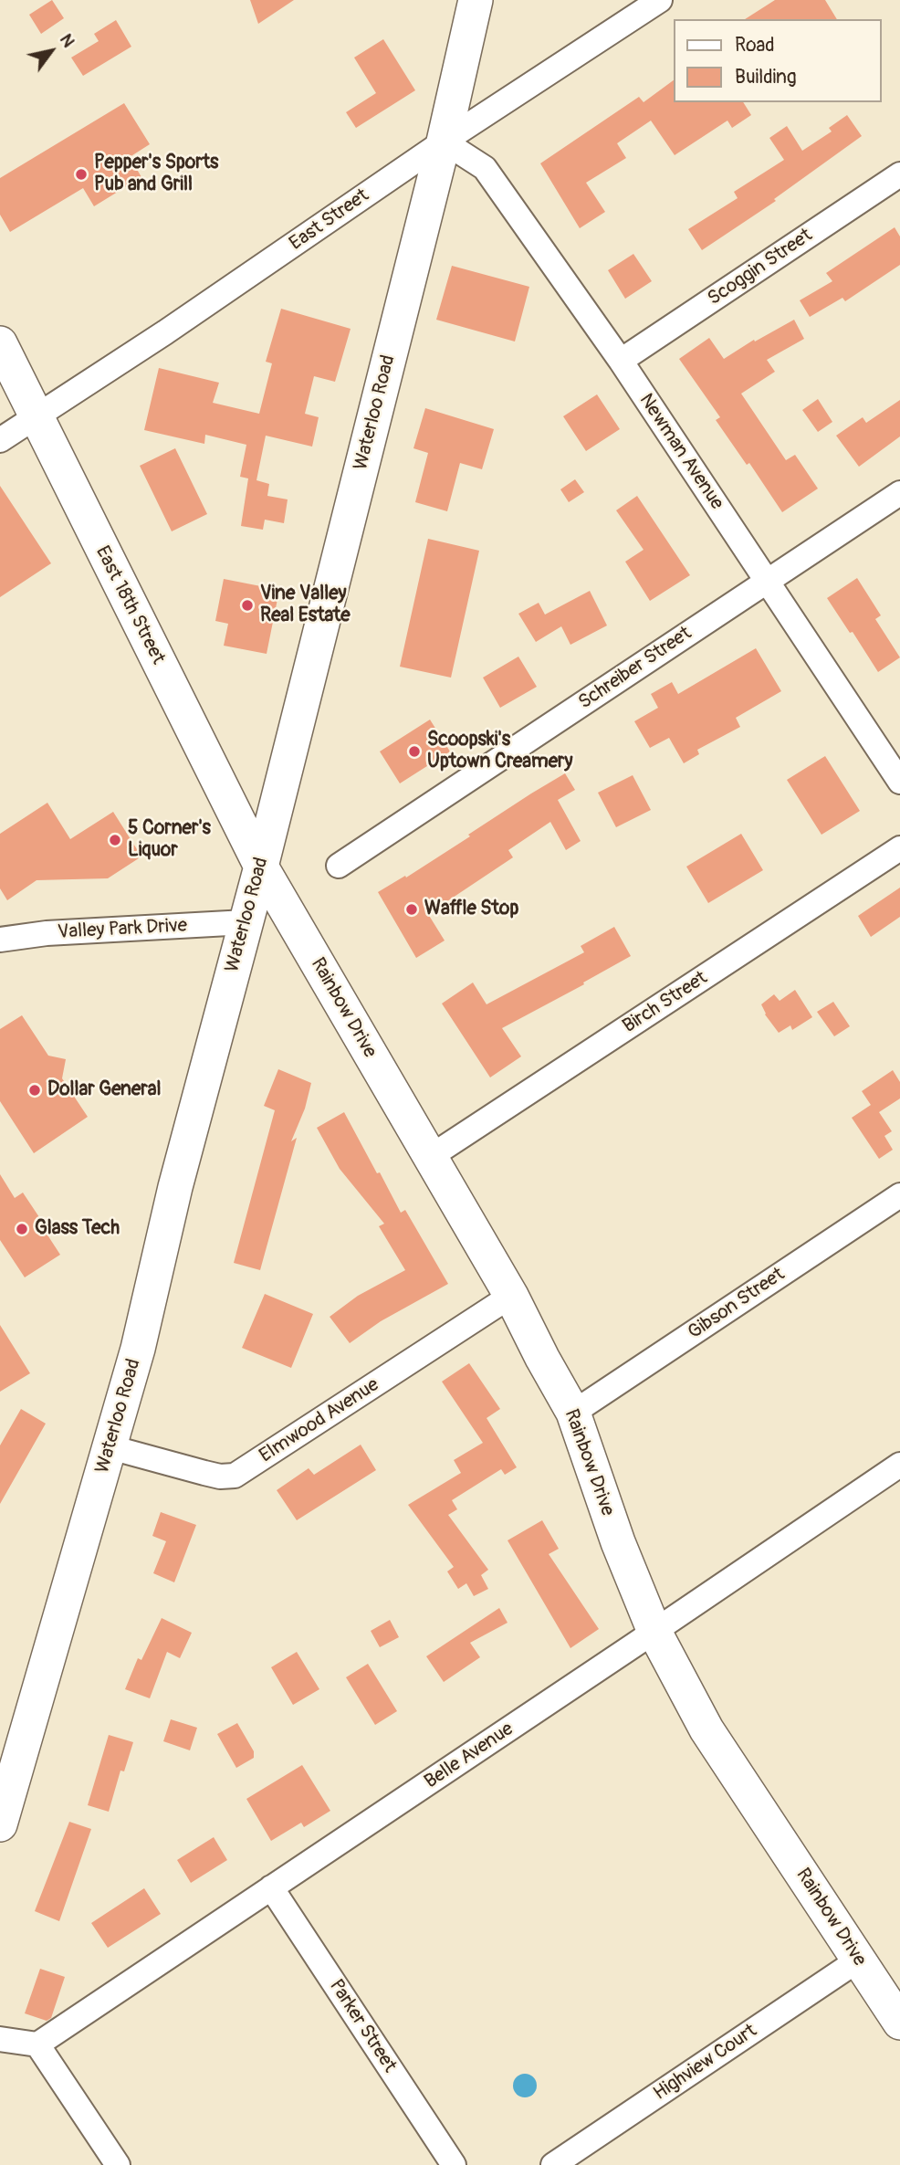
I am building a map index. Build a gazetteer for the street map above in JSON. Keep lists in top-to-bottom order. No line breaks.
{"streets":{"main road":["Waterloo Road","East 18th Street","Rainbow Drive"],"street":["East Street","Scoggin Street","Newman Avenue","Schreiber Street","Valley Park Drive","Birch Street","Gibson Street","Elmwood Avenue","Belle Avenue","Parker Street","Highview Court"]},"crossings":[["East Street","Waterloo Road"],["East Street","Newman Avenue"],["East Street","East 18th Street"],["Scoggin Street","Newman Avenue"],["Waterloo Road","Newman Avenue"],["Waterloo Road","East 18th Street"],["Waterloo Road","Valley Park Drive"],["Waterloo Road","Rainbow Drive"],["Waterloo Road","Elmwood Avenue"],["Newman Avenue","Schreiber Street"],["East 18th Street","Rainbow Drive"],["Birch Street","Rainbow Drive"],["Rainbow Drive","Gibson Street"],["Rainbow Drive","Elmwood Avenue"],["Rainbow Drive","Belle Avenue"],["Rainbow Drive","Highview Court"],["Belle Avenue","Parker Street"]],"places":["Pepper's Sports Pub and Grill","Vine Valley Real Estate","Scoopski's Uptown Creamery","5 Corner's Liquor","Waffle Stop","Dollar General","Glass Tech"],"legend":["Road","Building"],"north":"top right"}
